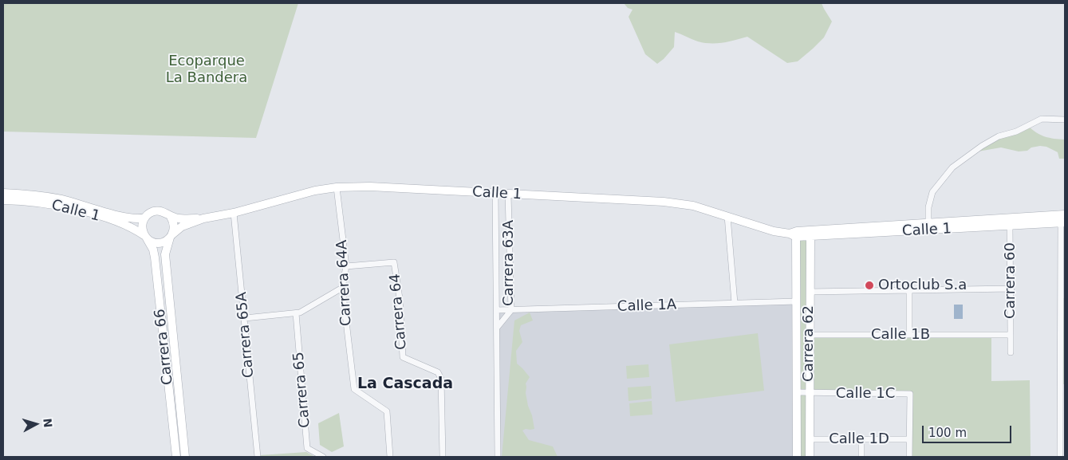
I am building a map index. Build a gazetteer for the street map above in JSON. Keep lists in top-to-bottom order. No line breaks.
{"streets":{"main road":["Calle 1","Carrera 62","Carrera 66"],"street":["Carrera 63A","Carrera 60","Carrera 64A","Calle 1A","Carrera 64","Carrera 65A","Calle 1B","Carrera 65","Calle 1C","Calle 1D"]},"crossings":[["Calle 1","Carrera 63A"],["Calle 1","Carrera 60"],["Calle 1","Carrera 64A"],["Calle 1","Carrera 65A"],["Calle 1","Carrera 62"],["Calle 1","Carrera 66"],["Carrera 63A","Calle 1A"],["Carrera 60","Calle 1B"],["Carrera 64A","Carrera 64"],["Calle 1A","Carrera 62"],["Calle 1B","Carrera 62"],["Carrera 62","Calle 1C"],["Carrera 62","Calle 1D"],["Calle 1C","Calle 1D"]],"districts":["La Cascada"],"parks":["Ecoparque La Bandera"],"places":["Ortoclub S.a"],"scale_bar":"100 m","north":"right"}
